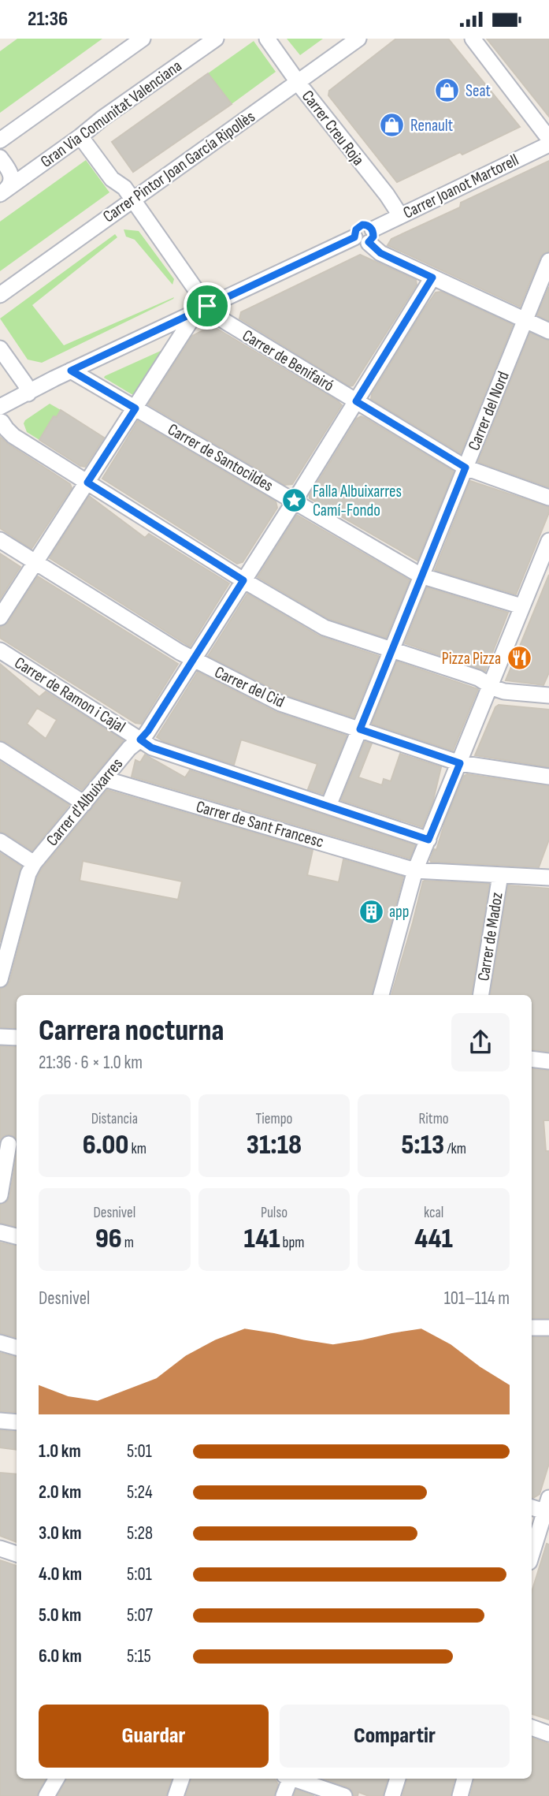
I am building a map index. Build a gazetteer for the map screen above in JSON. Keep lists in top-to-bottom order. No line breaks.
{"streets":{"street":["Gran Via Comunitat Valenciana","Carrer Creu Roja","Carrer Pintor Joan García Ripollès","Carrer Joanot Martorell","Carrer de Benifairó","Carrer del Nord","Carrer de Santocildes","Carrer del Cid","Carrer de Ramon i Cajal","Carrer d'Albuixarres","Carrer de Sant Francesc","Carrer de Madoz"]},"crossings":[["Gran Via Comunitat Valenciana","Carrer de Benifairó"],["Carrer Creu Roja","Carrer Pintor Joan García Ripollès"],["Carrer Creu Roja","Carrer Joanot Martorell"],["Carrer Pintor Joan García Ripollès","Carrer de Benifairó"],["Carrer Joanot Martorell","Carrer de Benifairó"],["Carrer Joanot Martorell","Carrer de Santocildes"],["Carrer de Benifairó","Carrer del Nord"],["Carrer de Benifairó","Carrer d'Albuixarres"],["Carrer del Nord","Carrer de Santocildes"],["Carrer del Nord","Carrer del Cid"],["Carrer del Nord","Carrer de Ramon i Cajal"],["Carrer de Santocildes","Carrer d'Albuixarres"],["Carrer del Cid","Carrer d'Albuixarres"],["Carrer de Ramon i Cajal","Carrer d'Albuixarres"],["Carrer d'Albuixarres","Carrer de Sant Francesc"],["Carrer de Sant Francesc","Carrer de Madoz"]],"places":{"shop":["Seat","Renault"],"place":["Falla Albuixarres Camí-Fondo"],"restaurant":["Pizza Pizza"],"building":["app"]},"page":{"status":"21:36","heading":["Carrera nocturna","21:36 · 6 × 1.0 km"],"stats":[["Distancia","6.00 km"],["Tiempo","31:18"],["Ritmo","5:13 /km"],["Desnivel","96 m"],["Pulso","141 bpm"],["kcal","441"]],"chart":["Desnivel","101–114 m"],"list":[{"name":"1.0 km","note":"5:01"},{"name":"2.0 km","note":"5:24"},{"name":"3.0 km","note":"5:28"},{"name":"4.0 km","note":"5:01"},{"name":"5.0 km","note":"5:07"},{"name":"6.0 km","note":"5:15"}],"buttons":["Guardar","Compartir"]}}
